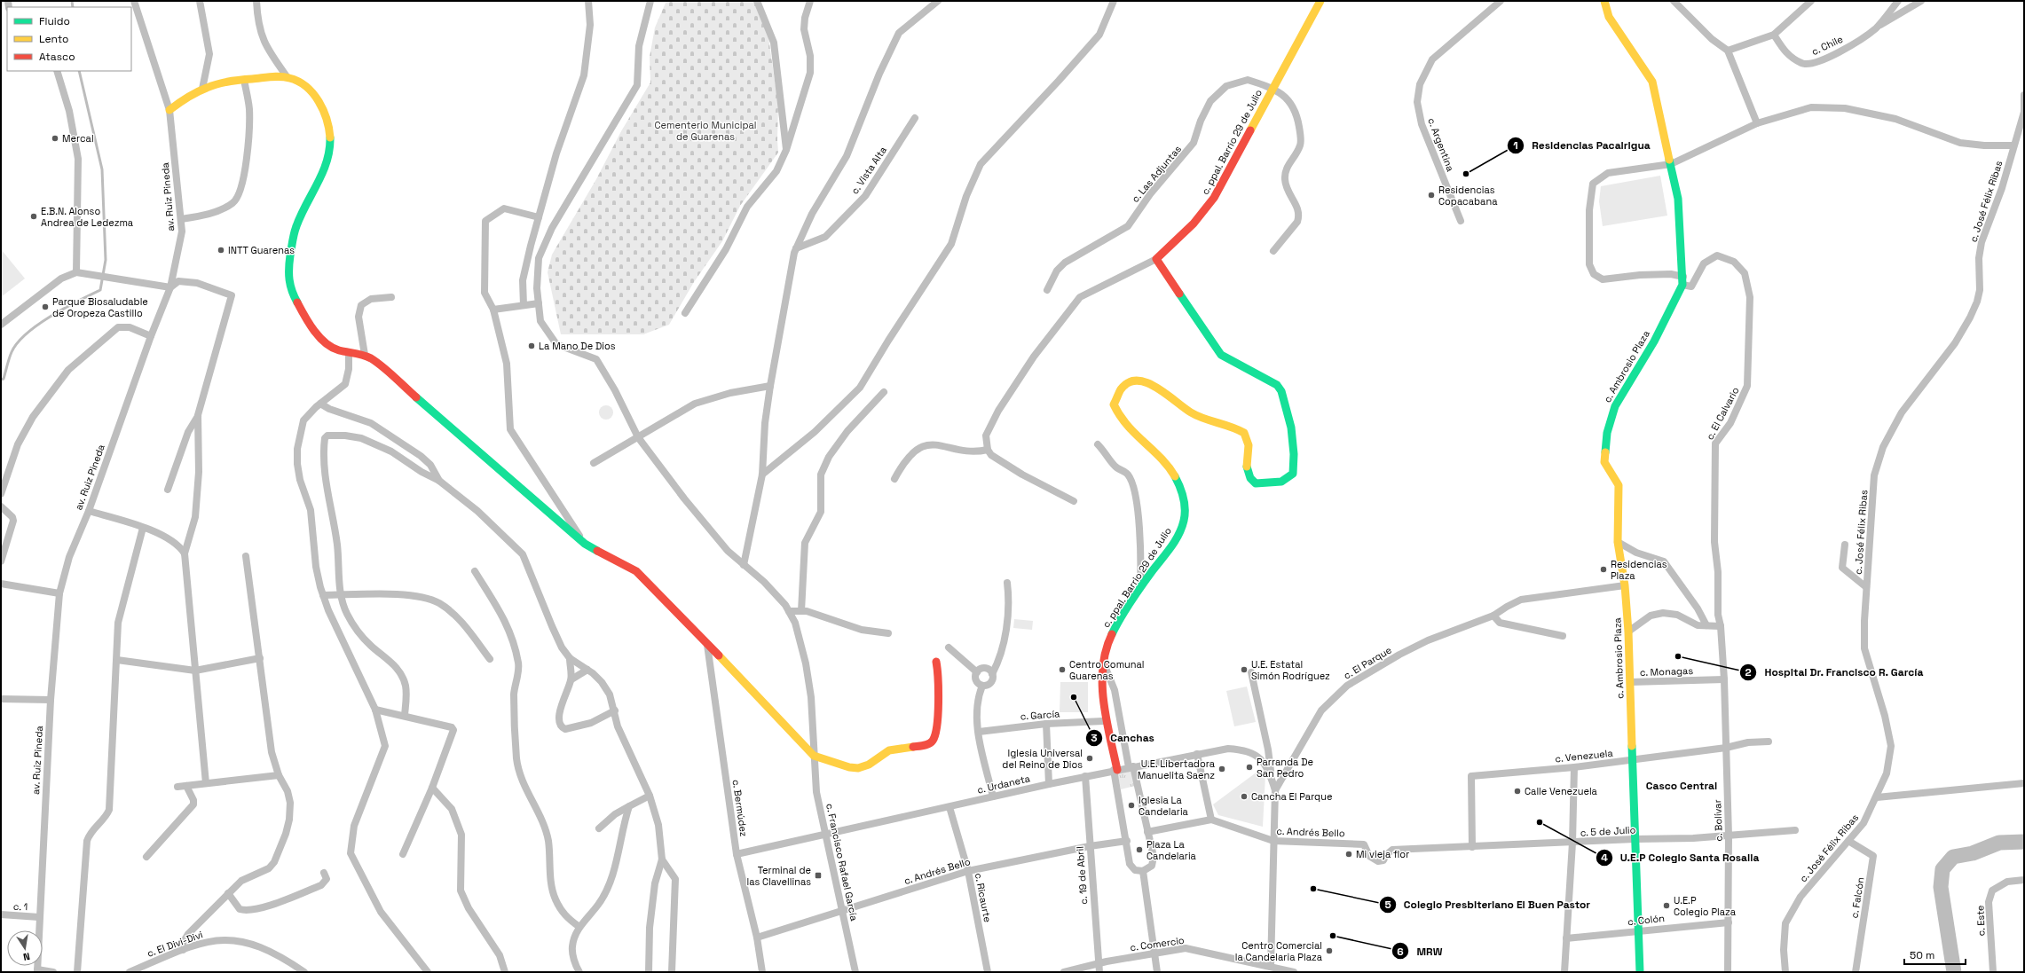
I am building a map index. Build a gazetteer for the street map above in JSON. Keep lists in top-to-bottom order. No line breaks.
{"streets":{"street":["c. Chile","c. ppal. Barrio 29 de Julio","c. Argentina","c. Vista Alta","c. Las Adjuntas","av. Ruiz Pineda","c. José Félix Ribas","c. Ambrosio Plaza","c. El Calvario","c. El Parque","c. Monagas","c. García","c. Venezuela","c. Urdaneta","c. Bermúdez","c. Bolívar","c. 5 de Julio","c. Andrés Bello","c. Francisco Rafael García","c. 19 de Abril","c. Ricaurte","c. Falcón","c. Colón","c. Este","c. El Divi-Divi","c. Comercio"]},"crossings":[["c. ppal. Barrio 29 de Julio","c. Las Adjuntas"],["c. ppal. Barrio 29 de Julio","c. Urdaneta"],["c. José Félix Ribas","c. Falcón"],["c. Ambrosio Plaza","c. El Calvario"],["c. Ambrosio Plaza","c. El Parque"],["c. Ambrosio Plaza","c. Monagas"],["c. Ambrosio Plaza","c. Venezuela"],["c. Ambrosio Plaza","c. 5 de Julio"],["c. Ambrosio Plaza","c. Colón"],["c. El Calvario","c. Bolívar"],["c. El Parque","c. Urdaneta"],["c. El Parque","c. Andrés Bello"],["c. El Parque","c. Comercio"],["c. Monagas","c. Bolívar"],["c. Venezuela","c. Bolívar"],["c. Venezuela","c. 5 de Julio"],["c. Urdaneta","c. Bermúdez"],["c. Urdaneta","c. Francisco Rafael García"],["c. Urdaneta","c. 19 de Abril"],["c. Urdaneta","c. Ricaurte"],["c. Bermúdez","c. Andrés Bello"],["c. Bolívar","c. 5 de Julio"],["c. Bolívar","c. Colón"],["c. 5 de Julio","c. Andrés Bello"],["c. Andrés Bello","c. Francisco Rafael García"],["c. Andrés Bello","c. 19 de Abril"],["c. Andrés Bello","c. Ricaurte"],["c. 19 de Abril","c. Comercio"]],"districts":["Casco Central"],"parks":["Cementerio Municipal de Guarenas"],"places":{"other":["Mercal","Residencias Pacairigua","Residencias Copacabana","E.B.N. Alonso Andrea de Ledezma","INTT Guarenas","Parque Biosaludable de Oropeza Castillo","La Mano De Dios","Residencias Plaza","Hospital Dr. Francisco R. García","Centro Comunal Guarenas","U.E. Estatal Simón Rodríguez","Canchas","Iglesia Universal del Reino de Dios","Parranda De San Pedro","U.E. Libertadora Manuelita Saenz","Calle Venezuela","Cancha El Parque","Iglesia La Candelaria","U.E.P Colegio Santa Rosalia","Plaza La Candelaria","Mi vieja flor","Colegio Presbiteriano El Buen Pastor","U.E.P Colegio Plaza","MRW","Centro Comercial la Candelaria Plaza"],"transit":["Terminal de las Clavellinas"]},"legend":["Fluido","Lento","Atasco"],"scale_bar":"50 m","north":"bottom"}
